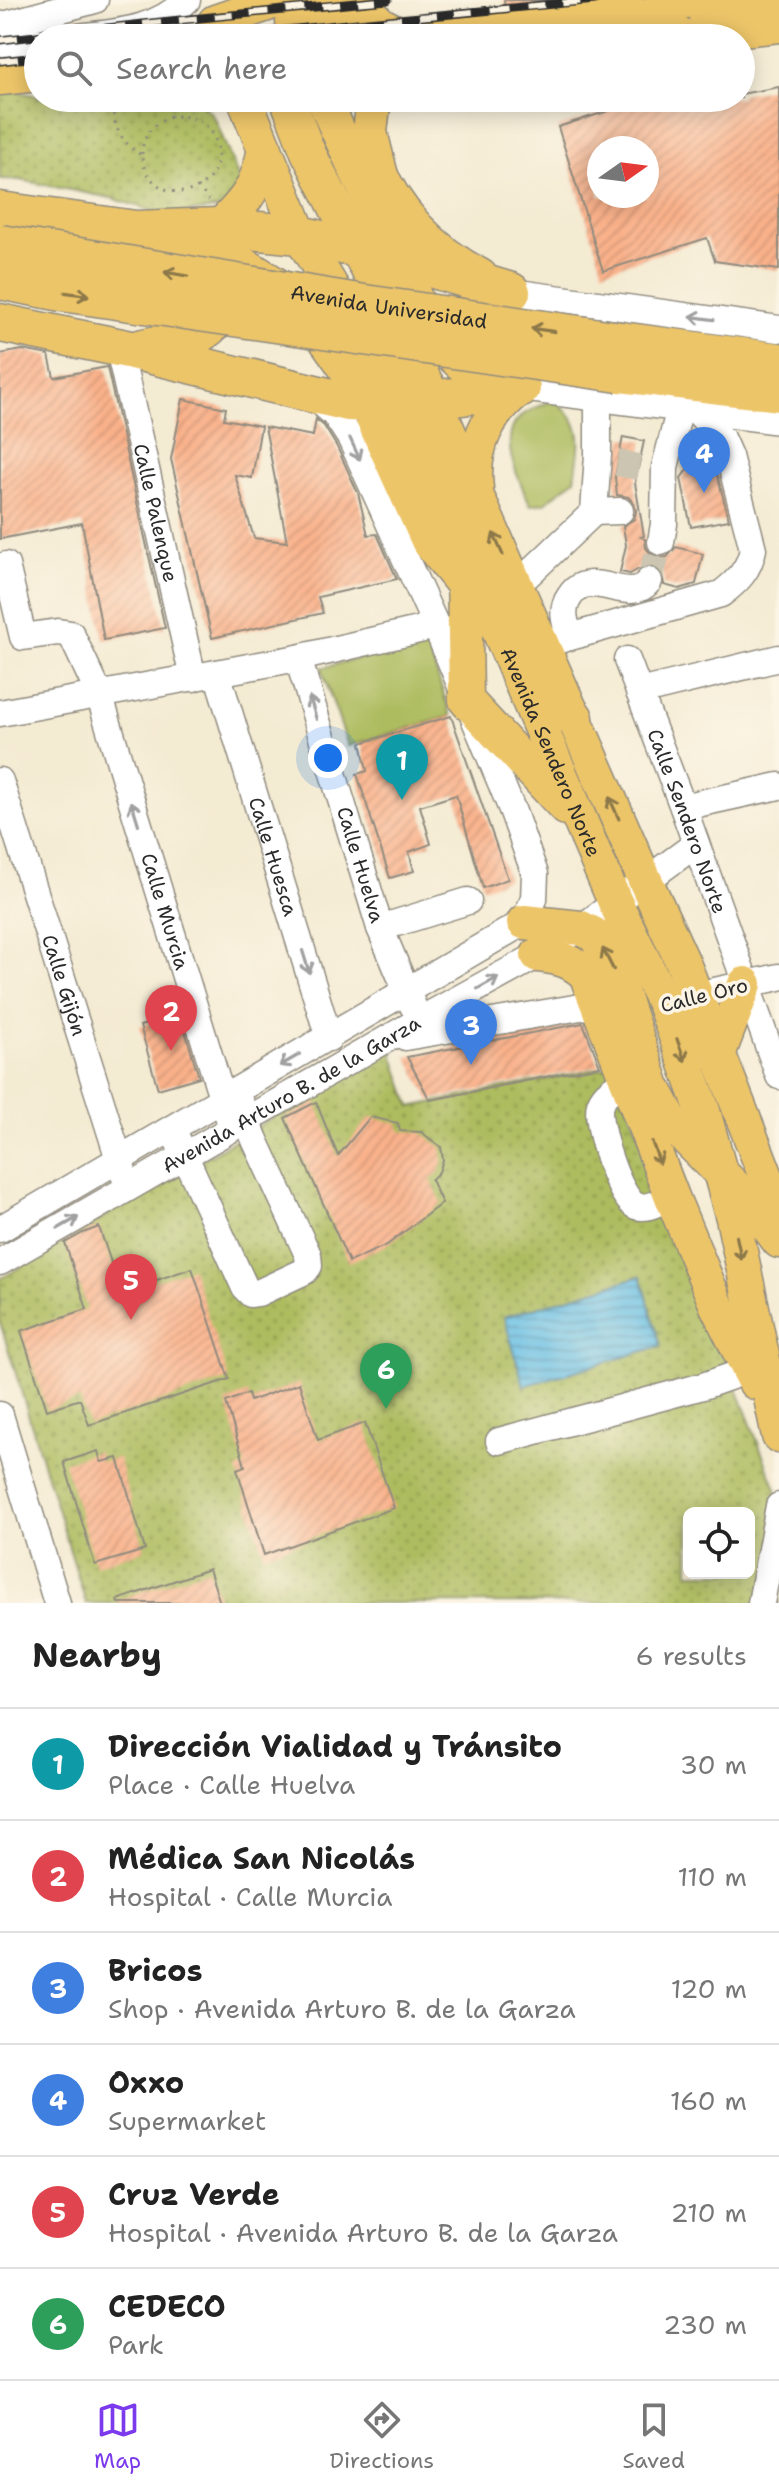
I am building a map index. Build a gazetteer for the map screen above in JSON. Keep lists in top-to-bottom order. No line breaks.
{"streets":{"highway":["Avenida Universidad"],"main road":["Avenida Sendero Norte"],"street":["Calle Palenque","Calle Sendero Norte","Calle Huesca","Calle Huelva","Calle Murcia","Calle Gijón","Calle Oro","Avenida Arturo B. de la Garza"]},"crossings":[["Calle Palenque","Calle Huesca"],["Avenida Sendero Norte","Calle Oro"],["Avenida Sendero Norte","Avenida Arturo B. de la Garza"],["Calle Sendero Norte","Calle Oro"],["Calle Huesca","Avenida Arturo B. de la Garza"],["Calle Huelva","Avenida Arturo B. de la Garza"],["Calle Murcia","Avenida Arturo B. de la Garza"],["Calle Gijón","Avenida Arturo B. de la Garza"],["Calle Oro","Avenida Arturo B. de la Garza"]],"one_way":["Calle Huesca","Calle Murcia"],"north":"right","page":{"search":"Search here","pins":["4","1","2","3","5","6"],"heading":["Nearby","6 results"],"list":[{"mark":"1","name":"Dirección Vialidad y Tránsito","note":"Place · Calle Huelva","value":"30 m"},{"mark":"2","name":"Médica San Nicolás","note":"Hospital · Calle Murcia","value":"110 m"},{"mark":"3","name":"Bricos","note":"Shop · Avenida Arturo B. de la Garza","value":"120 m"},{"mark":"4","name":"Oxxo","note":"Supermarket","value":"160 m"},{"mark":"5","name":"Cruz Verde","note":"Hospital · Avenida Arturo B. de la Garza","value":"210 m"},{"mark":"6","name":"CEDECO","note":"Park","value":"230 m"}],"nav":["Map","Directions","Saved"]}}
